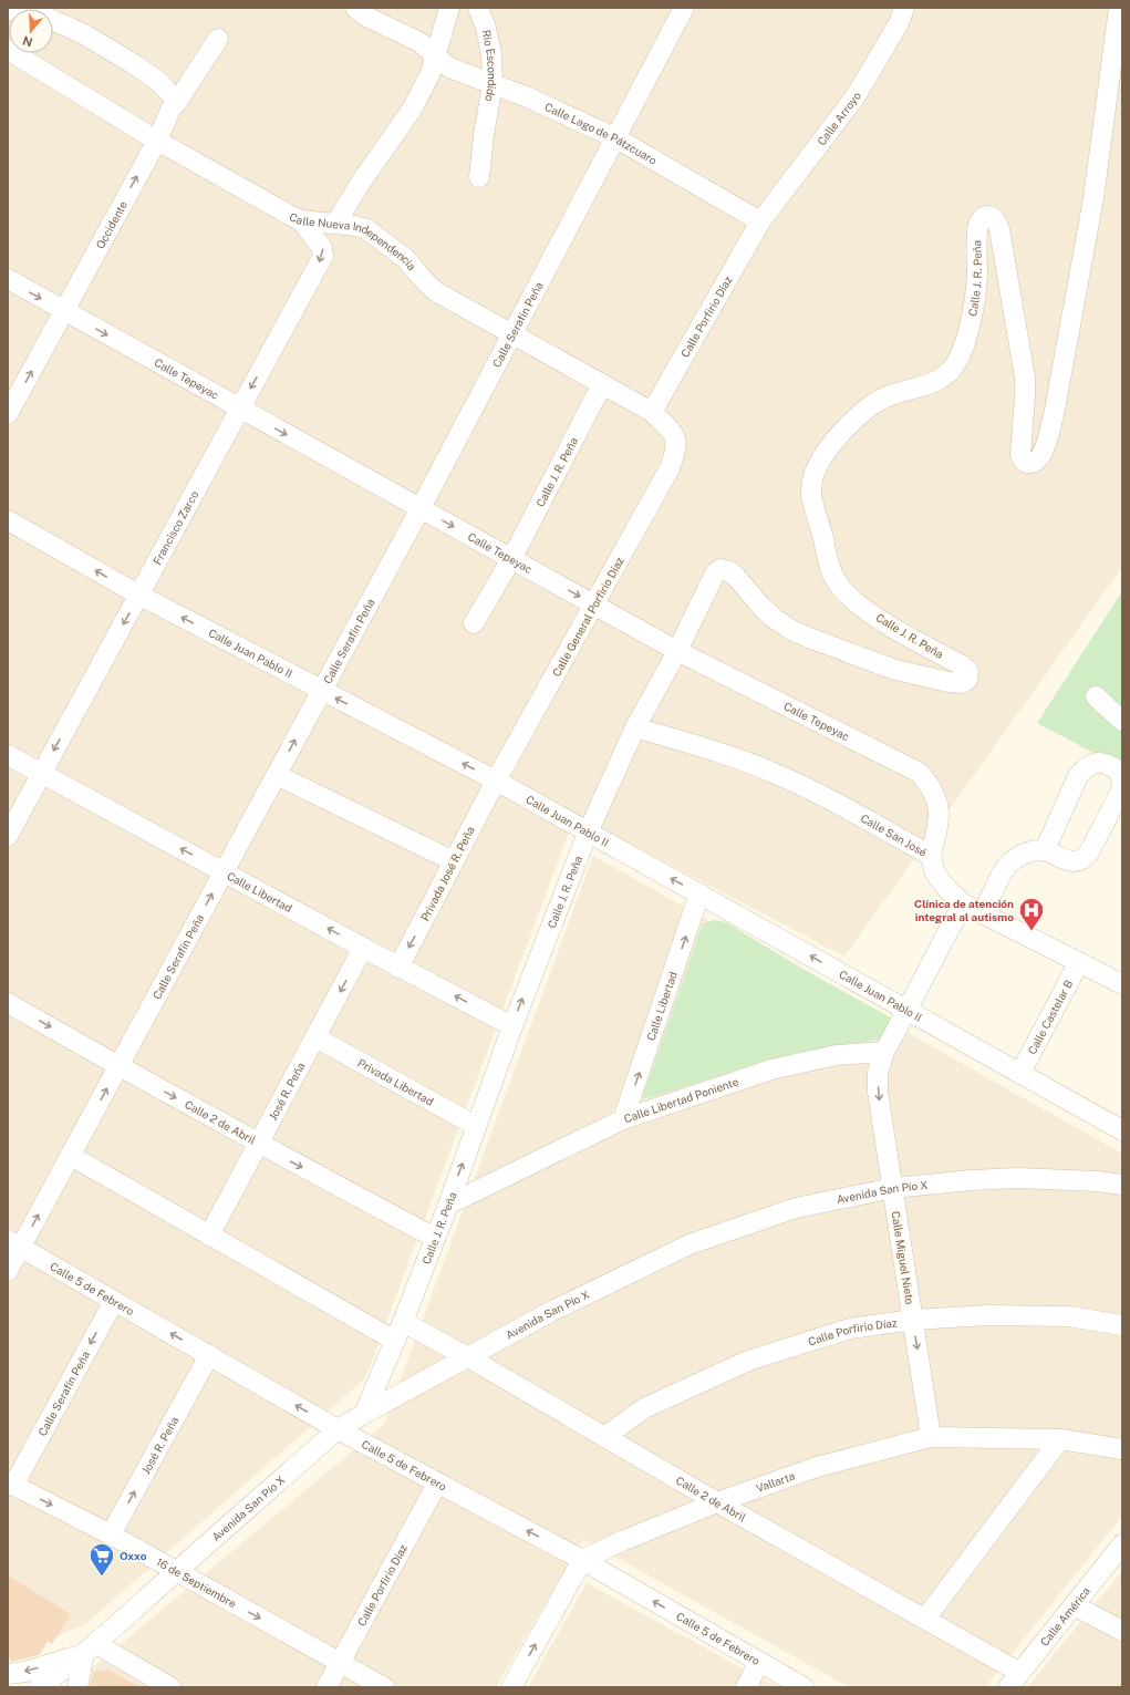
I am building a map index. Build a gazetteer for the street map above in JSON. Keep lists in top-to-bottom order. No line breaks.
{"streets":{"street":["Río Escondido","Calle Arroyo","Calle Lago de Pátzcuaro","Occidente","Calle Nueva Independencia","Calle J. R. Peña","Calle Porfirio Díaz","Calle Serafín Peña","Calle Tepeyac","Francisco Zarco","Calle General Porfirio Díaz","Calle Juan Pablo II","Calle San José","Privada José R. Peña","Calle Libertad","Calle Castelar B","Privada Libertad","José R. Peña","Calle Libertad Poniente","Calle 2 de Abril","Avenida San Pío X","Calle Miguel Nieto","Calle 5 de Febrero","Vallarta","16 de Septiembre","Calle América"]},"crossings":[["Río Escondido","Calle Lago de Pátzcuaro"],["Calle Arroyo","Calle Lago de Pátzcuaro"],["Calle Arroyo","Calle Porfirio Díaz"],["Calle Lago de Pátzcuaro","Calle Porfirio Díaz"],["Calle Lago de Pátzcuaro","Calle Serafín Peña"],["Occidente","Calle Nueva Independencia"],["Occidente","Calle Tepeyac"],["Calle Nueva Independencia","Calle J. R. Peña"],["Calle Nueva Independencia","Calle Porfirio Díaz"],["Calle Nueva Independencia","Calle Serafín Peña"],["Calle Nueva Independencia","Francisco Zarco"],["Calle Nueva Independencia","Calle General Porfirio Díaz"],["Calle J. R. Peña","Calle Tepeyac"],["Calle J. R. Peña","Calle Juan Pablo II"],["Calle J. R. Peña","Calle San José"],["Calle J. R. Peña","Calle Libertad"],["Calle J. R. Peña","Privada Libertad"],["Calle J. R. Peña","Calle Libertad Poniente"],["Calle J. R. Peña","Calle 2 de Abril"],["Calle J. R. Peña","Avenida San Pío X"],["Calle Porfirio Díaz","Calle 2 de Abril"],["Calle Porfirio Díaz","Calle Miguel Nieto"],["Calle Porfirio Díaz","Calle 5 de Febrero"],["Calle Porfirio Díaz","16 de Septiembre"],["Calle Serafín Peña","Calle Tepeyac"],["Calle Serafín Peña","Calle Juan Pablo II"],["Calle Serafín Peña","Calle Libertad"],["Calle Serafín Peña","Calle 2 de Abril"],["Calle Serafín Peña","Calle 5 de Febrero"],["Calle Serafín Peña","16 de Septiembre"],["Calle Tepeyac","Francisco Zarco"],["Calle Tepeyac","Calle General Porfirio Díaz"],["Calle Tepeyac","Calle San José"],["Francisco Zarco","Calle Juan Pablo II"],["Francisco Zarco","Calle Libertad"],["Calle General Porfirio Díaz","Calle Juan Pablo II"],["Calle General Porfirio Díaz","Privada José R. Peña"],["Calle Juan Pablo II","Privada José R. Peña"],["Calle Juan Pablo II","Calle Libertad"],["Calle Juan Pablo II","Calle Castelar B"],["Calle San José","Calle Castelar B"],["Privada José R. Peña","Calle Libertad"],["Calle Libertad","José R. Peña"],["Calle Libertad","Calle Libertad Poniente"],["Privada Libertad","José R. Peña"],["José R. Peña","Calle 2 de Abril"],["José R. Peña","Calle 5 de Febrero"],["José R. Peña","16 de Septiembre"],["Calle Libertad Poniente","Calle Miguel Nieto"],["Calle 2 de Abril","Avenida San Pío X"],["Calle 2 de Abril","Vallarta"],["Calle 2 de Abril","Calle América"],["Avenida San Pío X","Calle Miguel Nieto"],["Avenida San Pío X","Calle 5 de Febrero"],["Avenida San Pío X","16 de Septiembre"],["Calle Miguel Nieto","Vallarta"],["Calle 5 de Febrero","Vallarta"]],"one_way":["Occidente","Calle Tepeyac","Francisco Zarco","Calle Juan Pablo II","Privada José R. Peña","Calle Miguel Nieto","16 de Septiembre"],"places":{"hospital":["Clínica de atención integral al autismo"],"supermarket":["Oxxo"]},"north":"bottom"}
